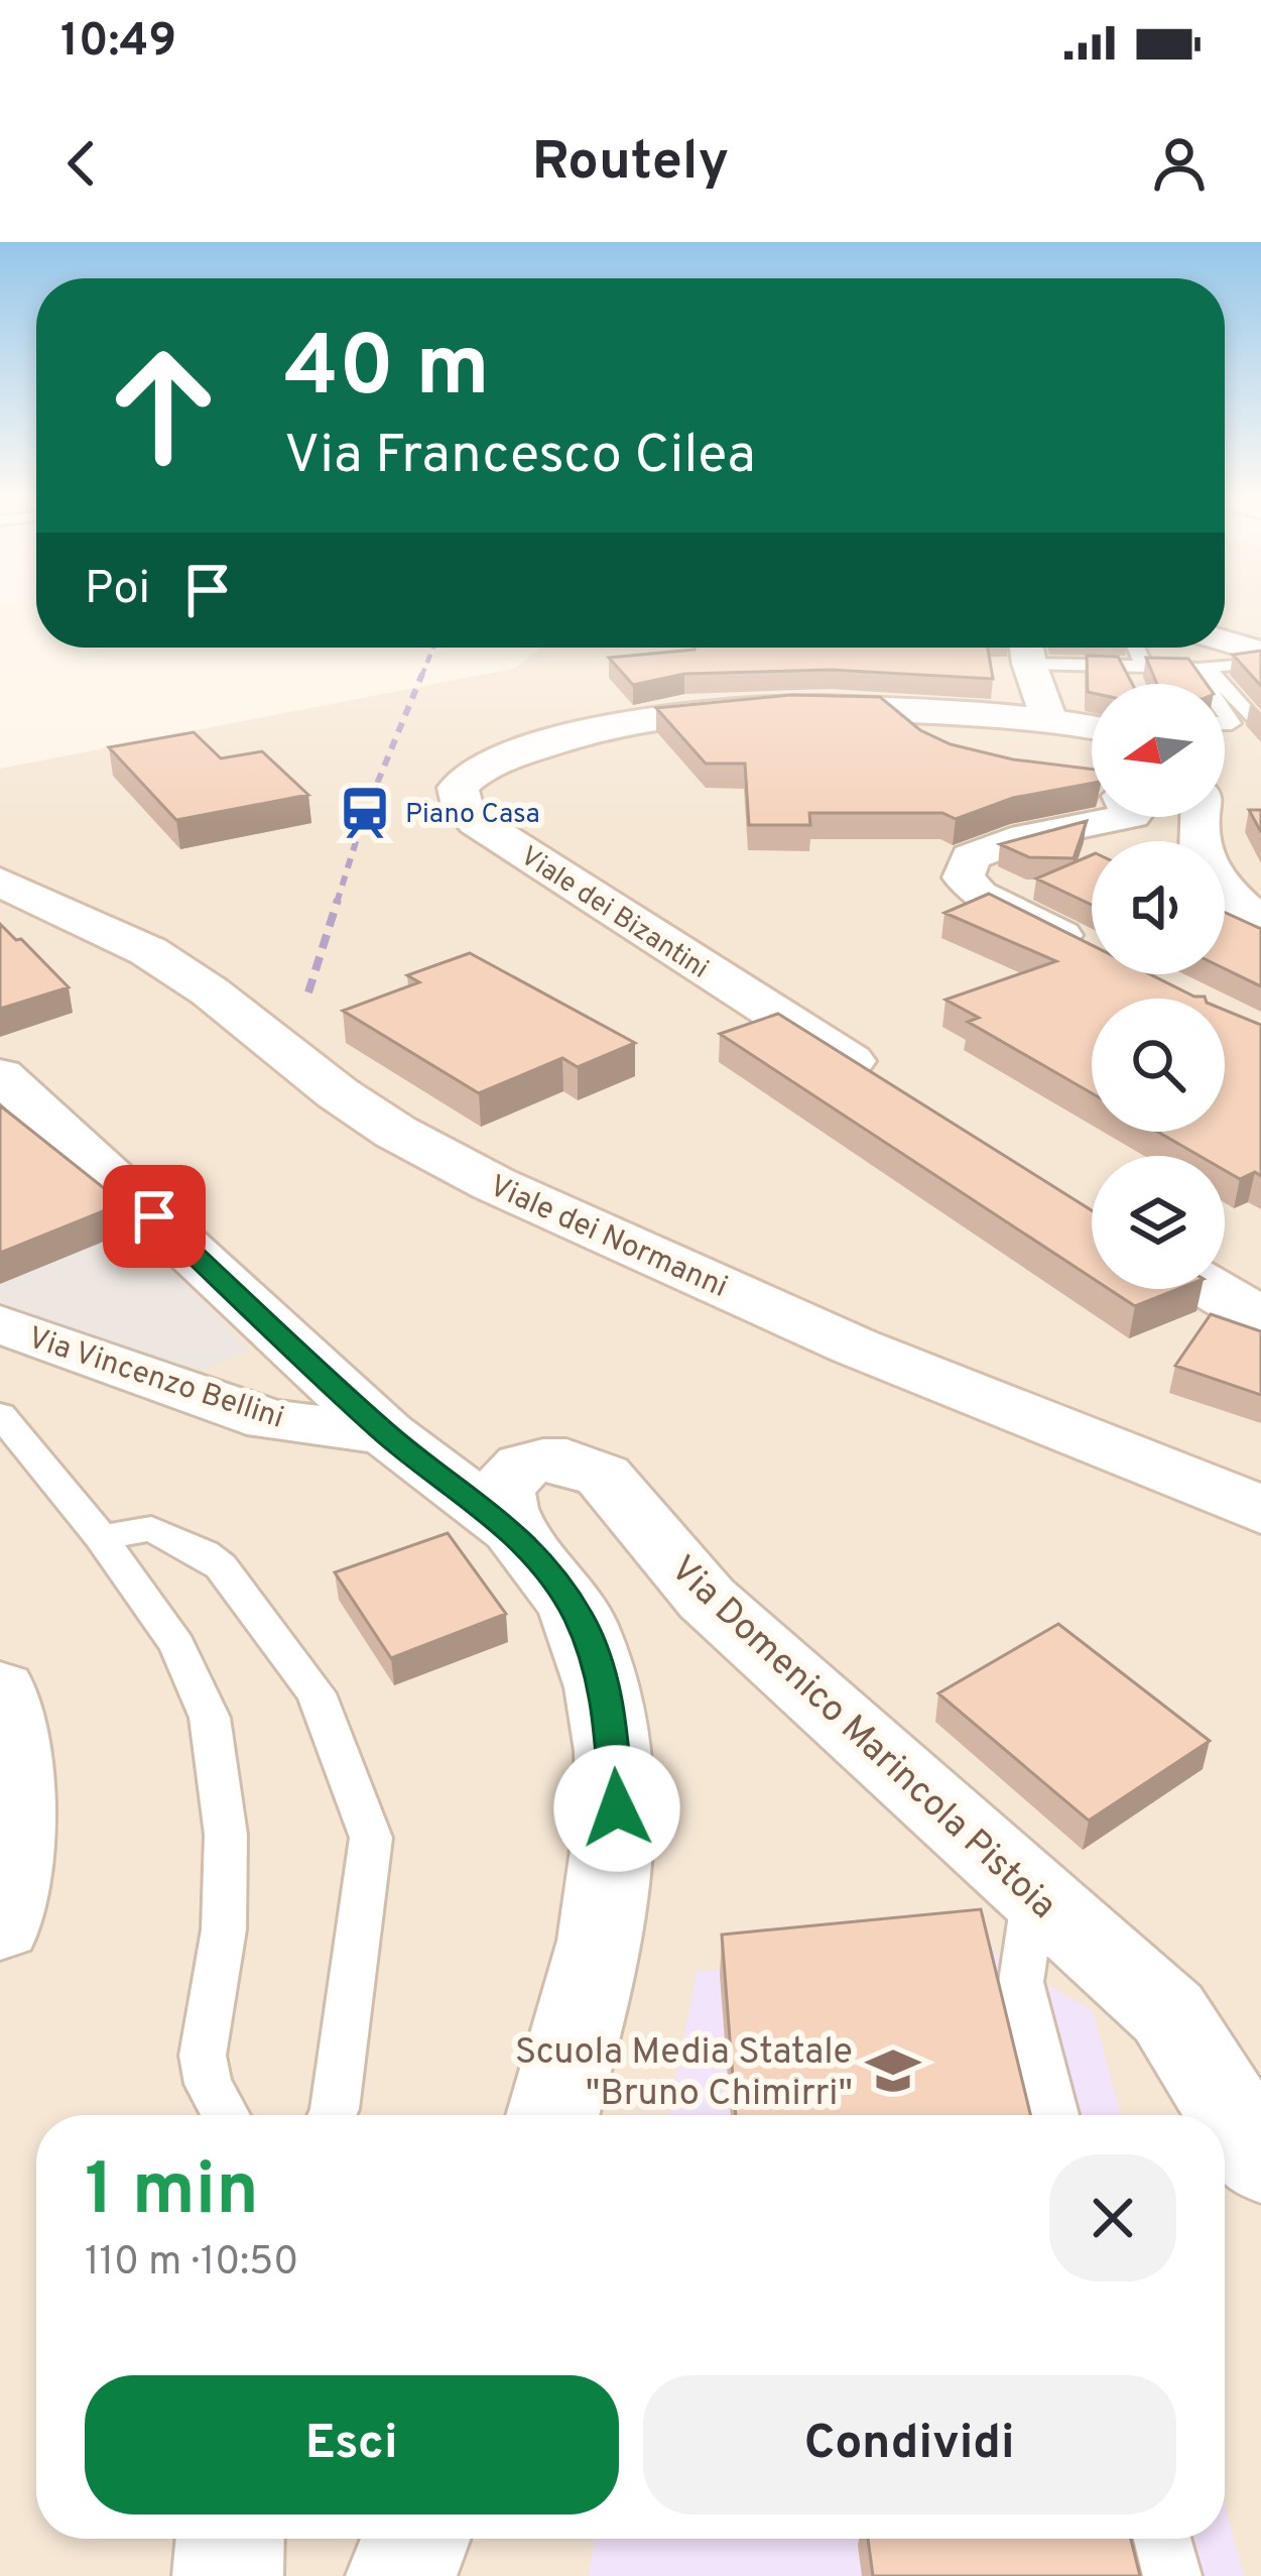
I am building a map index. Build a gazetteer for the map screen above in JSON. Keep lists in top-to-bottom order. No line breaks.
{"streets":{"street":["Viale dei Bizantini","Viale dei Normanni","Via Vincenzo Bellini","Via Domenico Marincola Pistoia"]},"places":{"station":["Piano Casa"],"school or university":["Scuola Media Statale \"Bruno Chimirri\""]},"north":"left","page":{"status":"10:49","header":"Routely","turn":["40 m","Via Francesco Cilea"],"then":"Poi","heading":["1 min","110 m · 10:50"],"buttons":["Esci","Condividi"]}}
